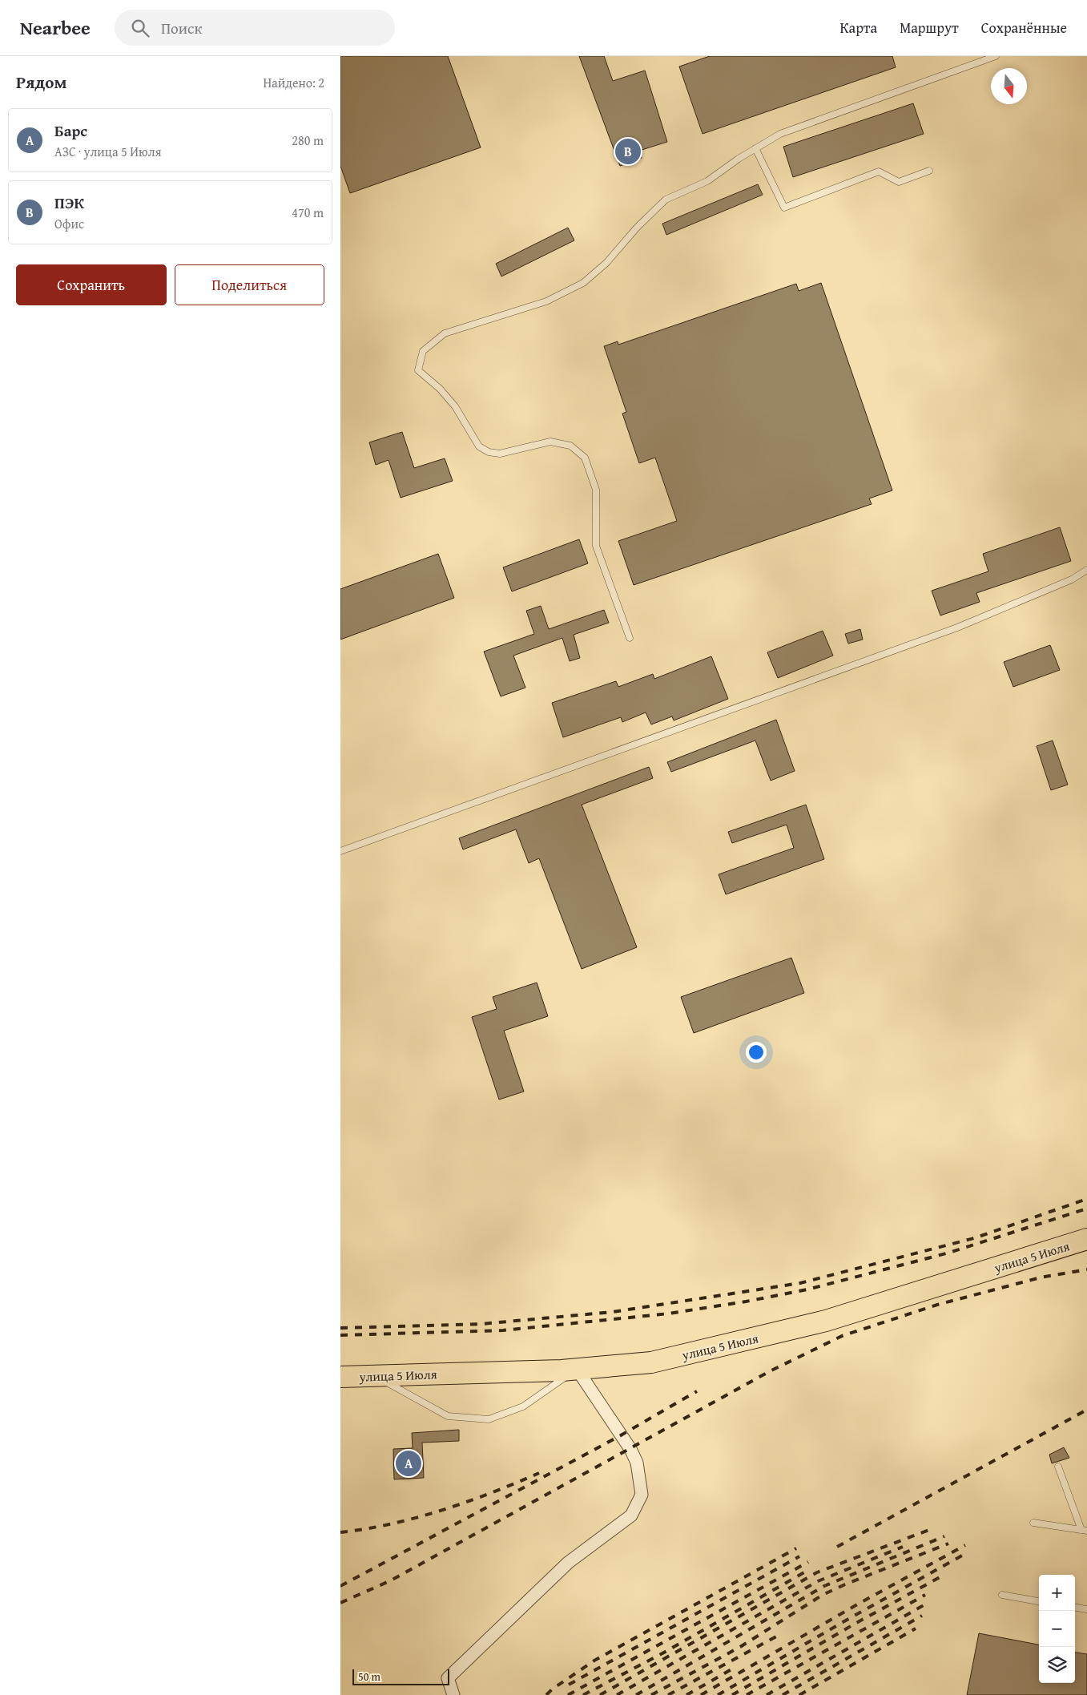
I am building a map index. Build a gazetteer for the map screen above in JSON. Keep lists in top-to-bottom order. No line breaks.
{"streets":{"highway":["улица 5 Июля"]},"scale_bar":"50 m","north":"bottom","page":{"header":"Nearbee","search":"Поиск","nav":["Карта","Маршрут","Сохранённые"],"heading":["Рядом","Найдено: 2"],"list":[{"mark":"A","name":"Барс","note":"АЗС · улица 5 Июля","value":"280 m"},{"mark":"B","name":"ПЭК","note":"Офис","value":"470 m"}],"pins":["B","A"],"buttons":["Сохранить","Поделиться"],"map_buttons":["+","−"],"scale":"50 m"}}
